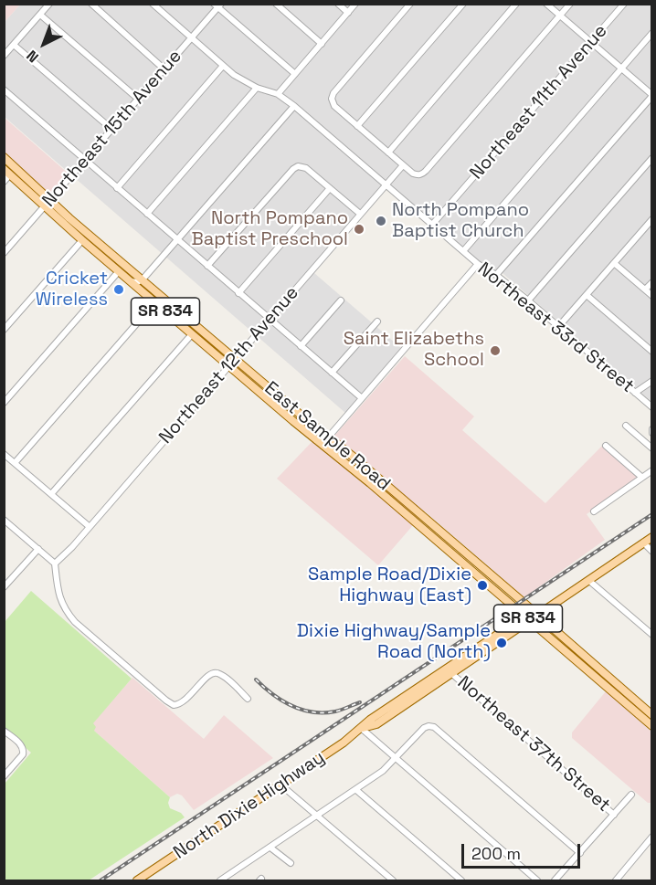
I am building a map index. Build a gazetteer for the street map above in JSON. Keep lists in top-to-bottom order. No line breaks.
{"streets":{"main road":["SR 834","East Sample Road","North Dixie Highway"],"street":["Northeast 11th Avenue","Northeast 15th Avenue","Northeast 33rd Street","Northeast 12th Avenue","Northeast 37th Street"]},"crossings":[["Northeast 11th Avenue","Northeast 33rd Street"],["Northeast 15th Avenue","Northeast 33rd Street"],["Northeast 15th Avenue","East Sample Road"],["Northeast 33rd Street","Northeast 12th Avenue"],["Northeast 12th Avenue","East Sample Road"],["East Sample Road","North Dixie Highway"],["Northeast 37th Street","North Dixie Highway"]],"places":["North Pompano Baptist Church","North Pompano Baptist Preschool","Cricket Wireless","Saint Elizabeths School","Sample Road/Dixie Highway (East)","Dixie Highway/Sample Road (North)"],"scale_bar":"200 m","north":"bottom left"}
